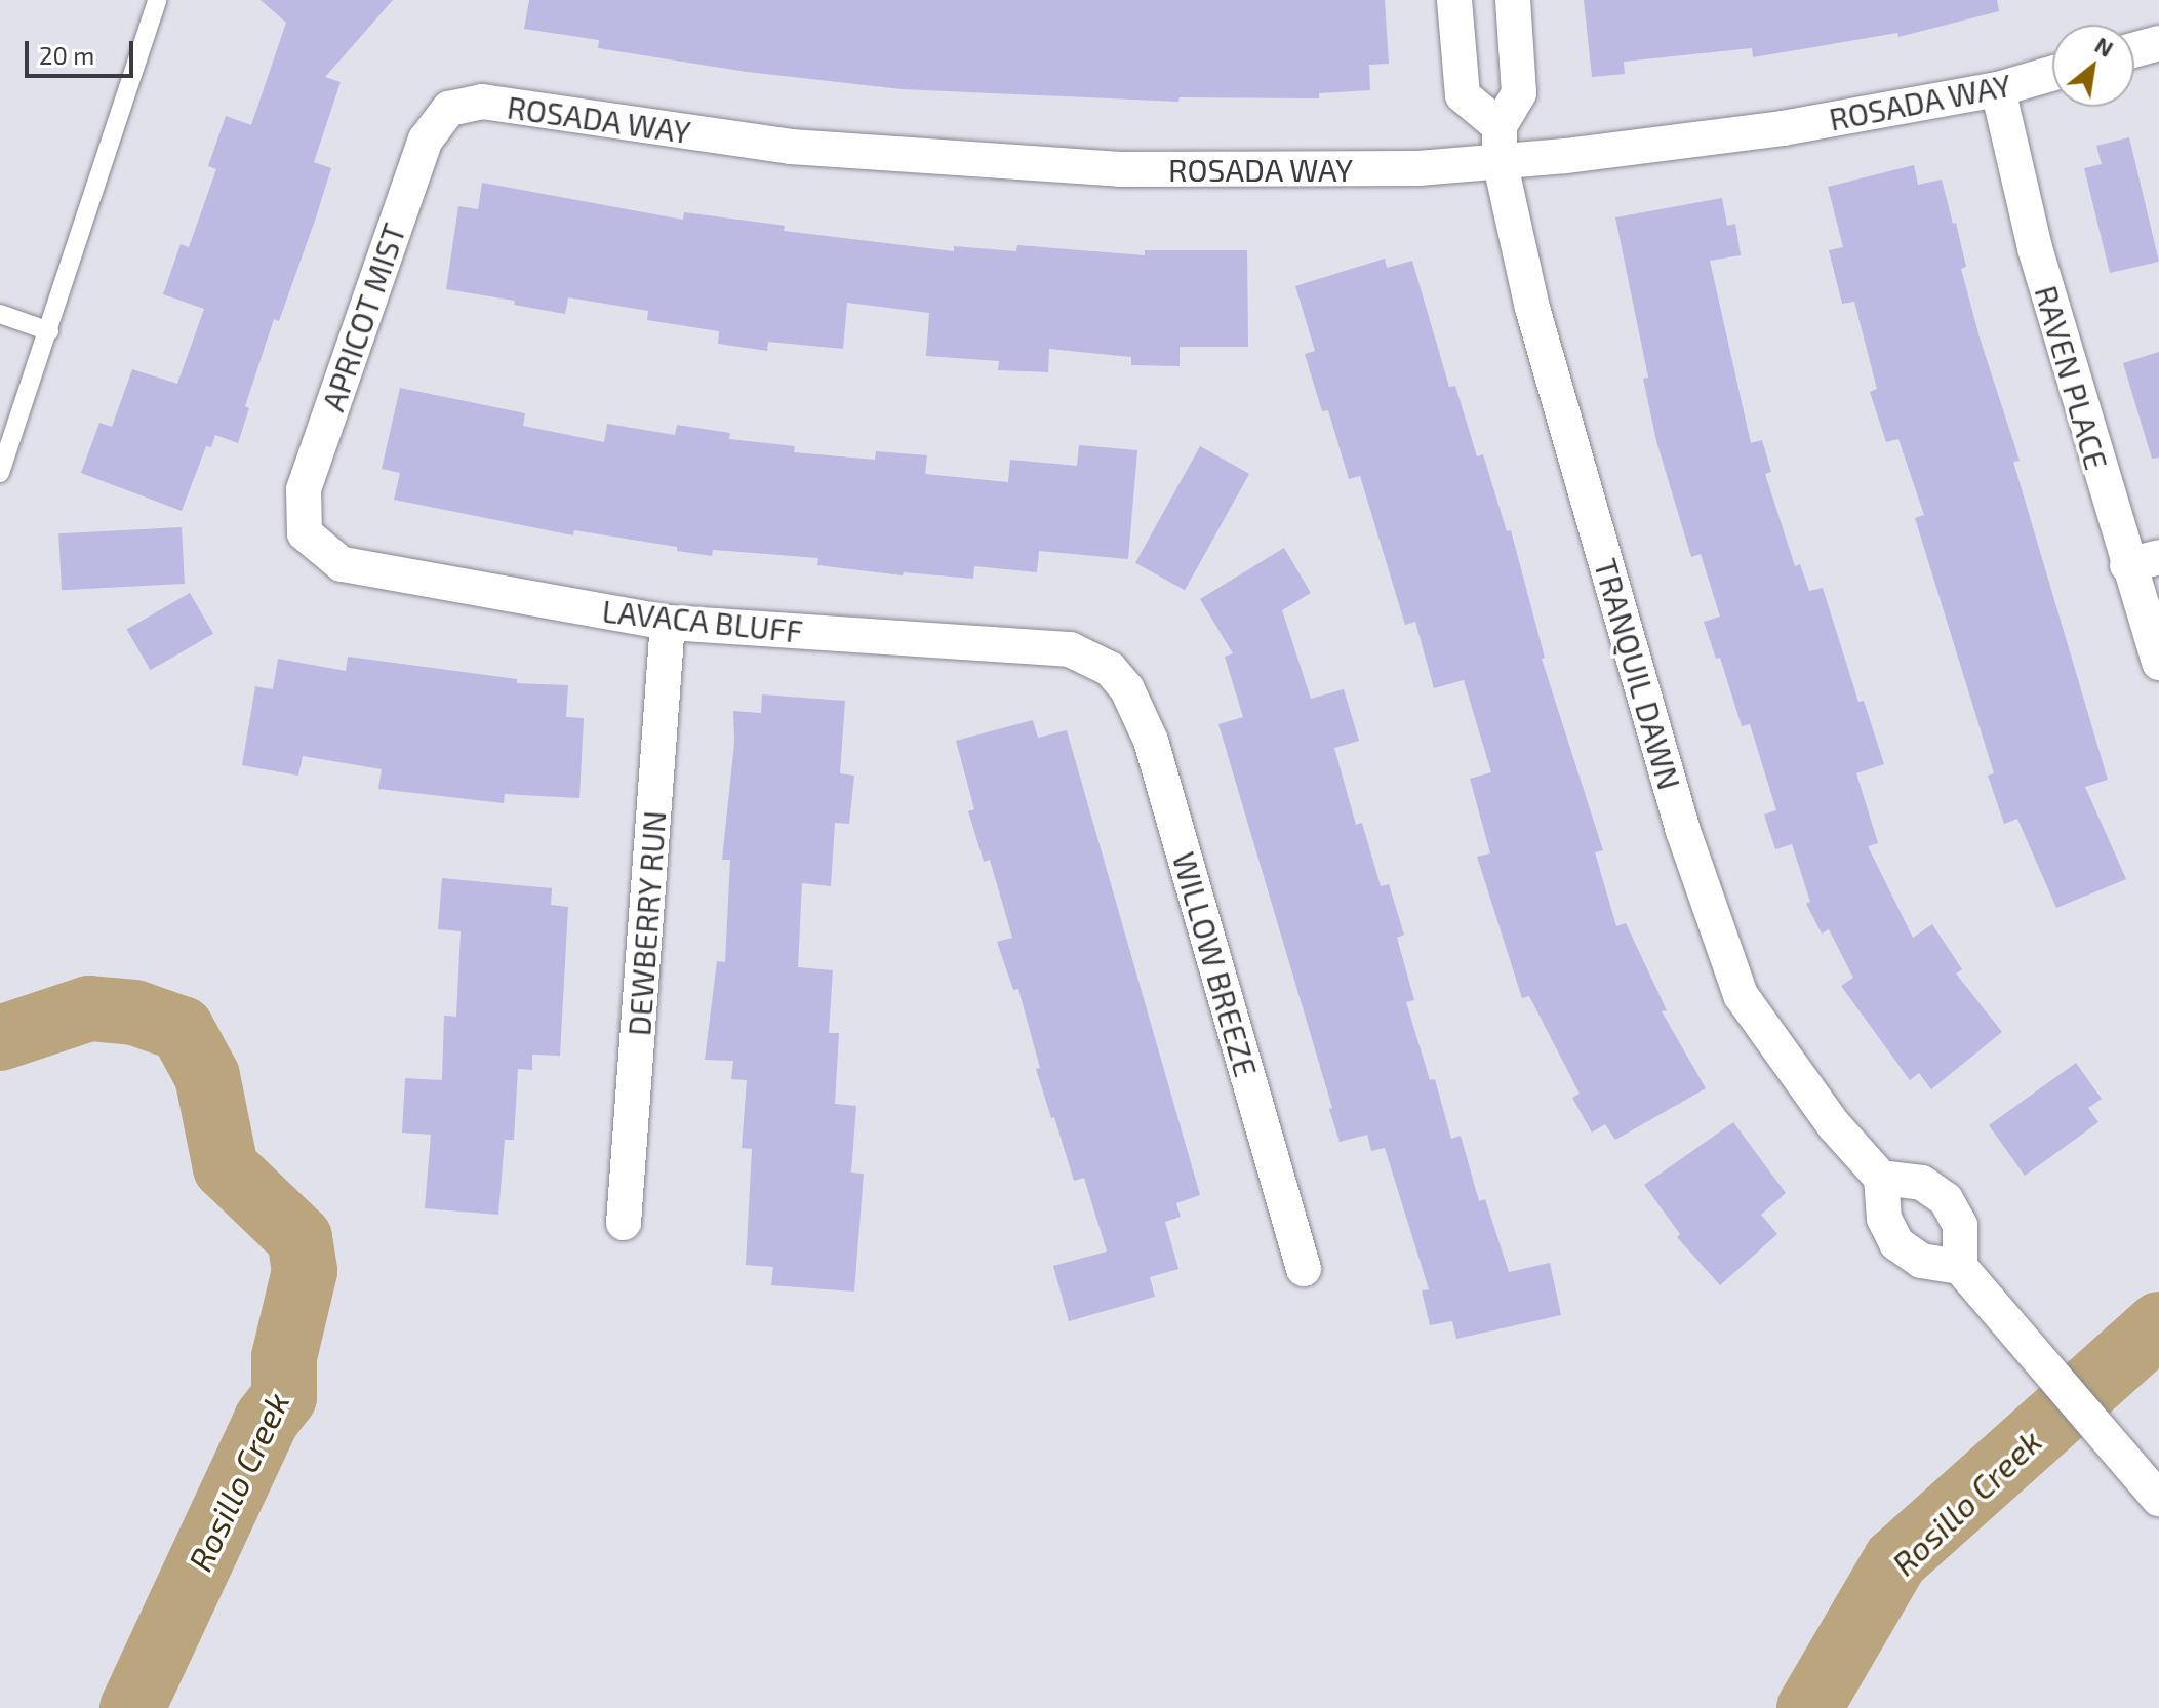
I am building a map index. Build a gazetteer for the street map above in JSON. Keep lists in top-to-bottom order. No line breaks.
{"streets":{"street":["ROSADA WAY","APRICOT MIST","RAVEN PLACE","LAVACA BLUFF","TRANQUIL DAWN","DEWBERRY RUN","WILLOW BREEZE"]},"crossings":[["ROSADA WAY","APRICOT MIST"],["ROSADA WAY","RAVEN PLACE"],["ROSADA WAY","TRANQUIL DAWN"],["APRICOT MIST","LAVACA BLUFF"],["LAVACA BLUFF","DEWBERRY RUN"],["LAVACA BLUFF","WILLOW BREEZE"]],"water":["Rosillo Creek"],"scale_bar":"20 m","north":"top right"}
